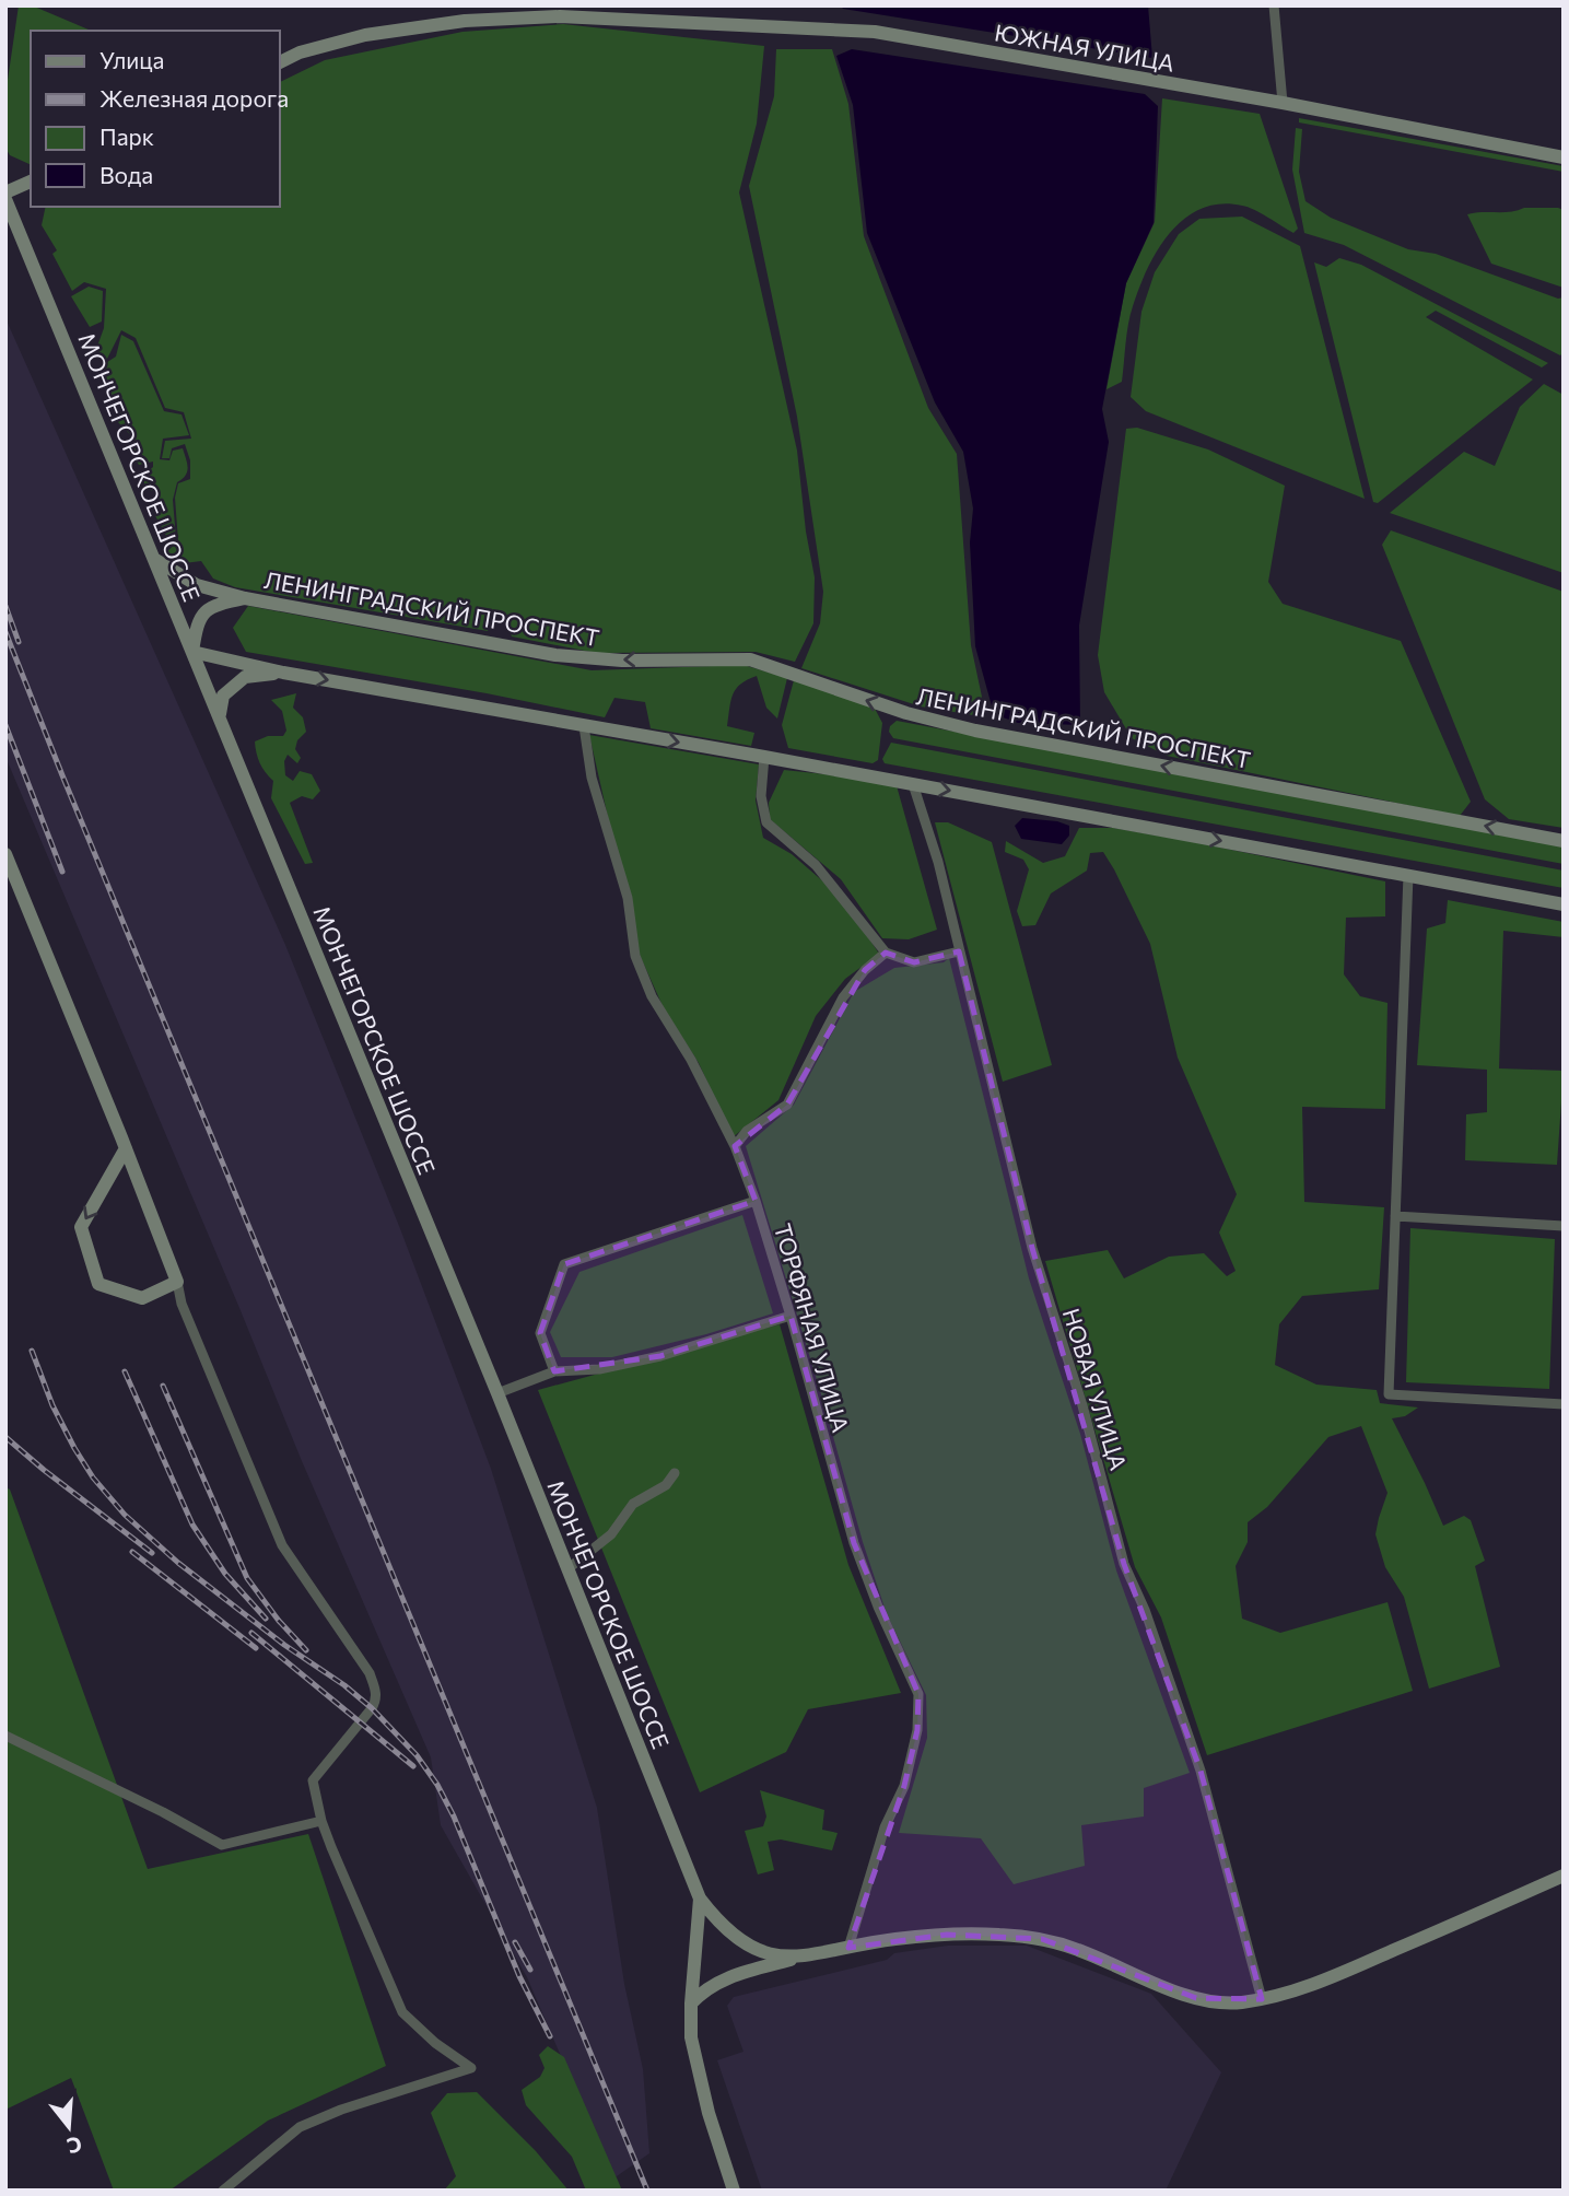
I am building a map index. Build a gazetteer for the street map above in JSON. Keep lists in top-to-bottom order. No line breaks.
{"streets":{"street":["ЮЖНАЯ УЛИЦА","МОНЧЕГОРСКОЕ ШОССЕ","ЛЕНИНГРАДСКИЙ ПРОСПЕКТ","ТОРФЯНАЯ УЛИЦА","НОВАЯ УЛИЦА"]},"crossings":[["МОНЧЕГОРСКОЕ ШОССЕ","ЛЕНИНГРАДСКИЙ ПРОСПЕКТ"]],"legend":["Улица","Железная дорога","Парк","Вода"],"north":"bottom"}
